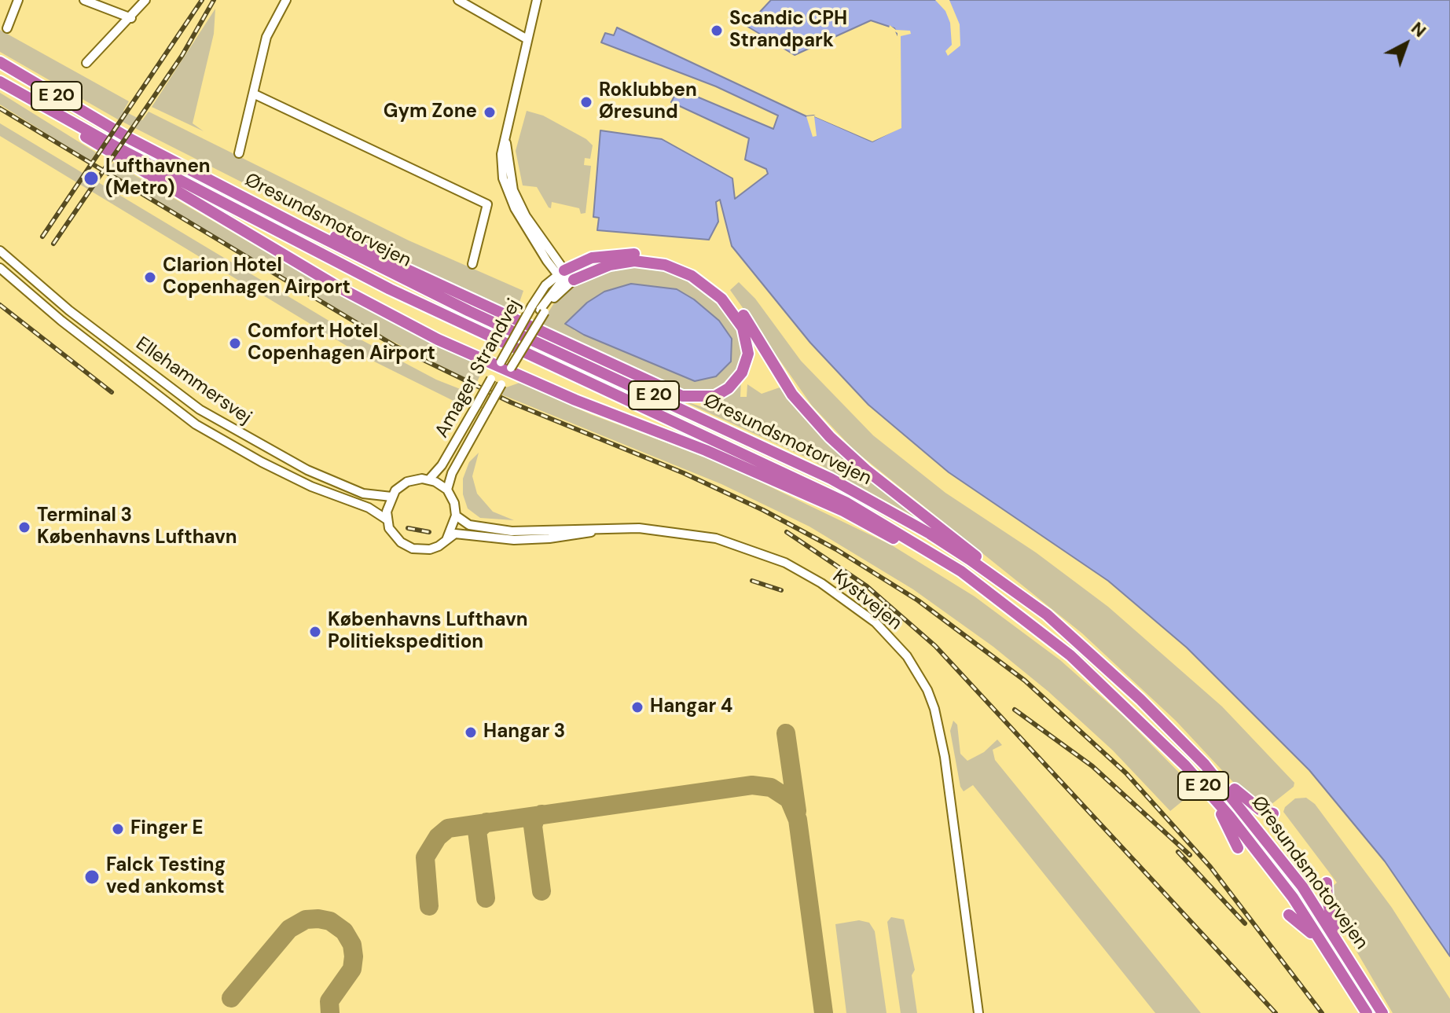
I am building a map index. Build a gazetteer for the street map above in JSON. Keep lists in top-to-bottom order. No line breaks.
{"streets":{"highway":["E 20","Øresundsmotorvejen"],"street":["Amager Strandvej","Ellehammersvej","Kystvejen"]},"crossings":[["Amager Strandvej","Ellehammersvej"],["Amager Strandvej","Kystvejen"],["Ellehammersvej","Kystvejen"]],"places":["Scandic CPH Strandpark","Roklubben Øresund","Gym Zone","Lufthavnen (Metro)","Clarion Hotel Copenhagen Airport","Comfort Hotel Copenhagen Airport","Terminal 3 Københavns Lufthavn","Københavns Lufthavn Politiekspedition","Hangar 4","Hangar 3","Finger E","Falck Testing ved ankomst"],"north":"top right"}
